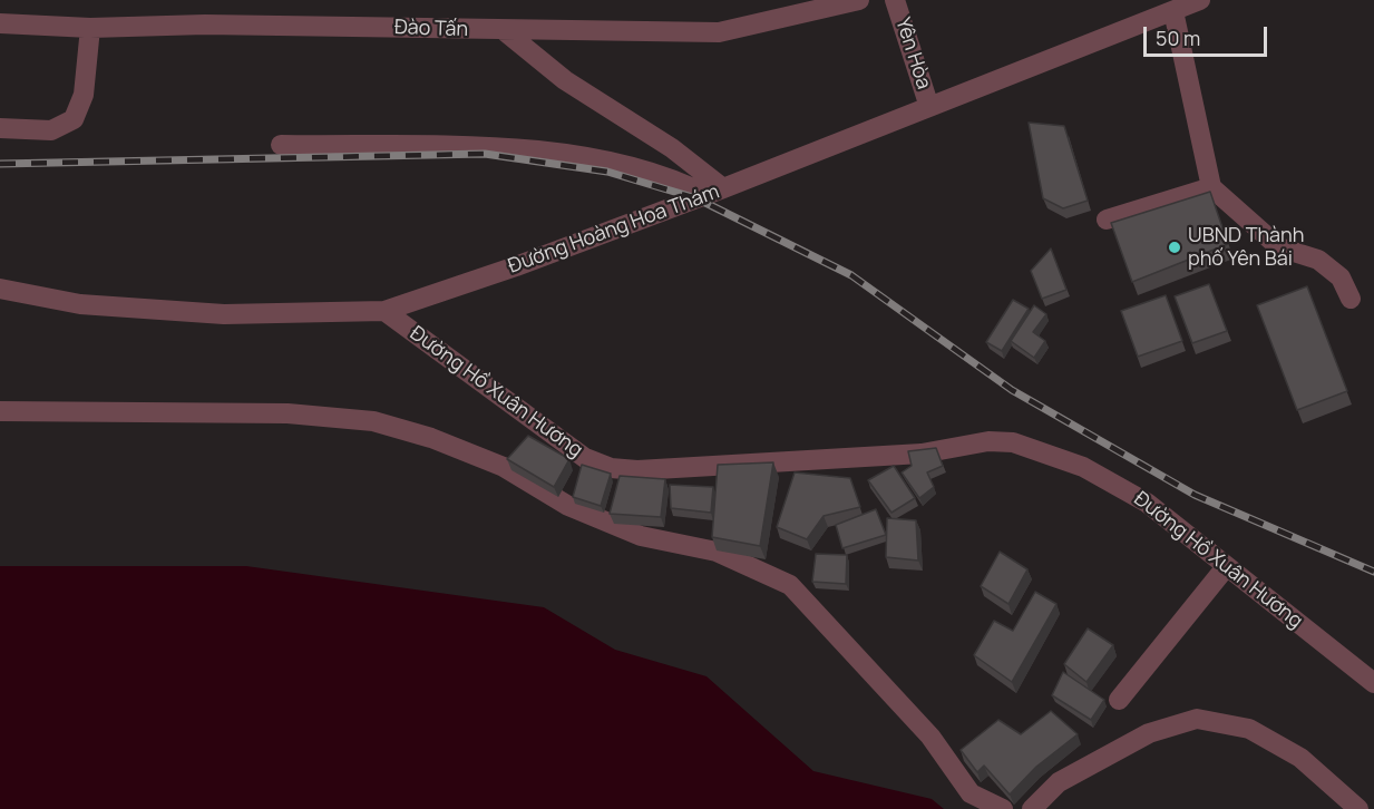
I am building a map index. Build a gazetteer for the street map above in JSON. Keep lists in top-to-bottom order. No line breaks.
{"streets":{"street":["Đào Tấn","Yên Hòa","Đường Hoàng Hoa Thám","Đường Hồ Xuân Hương"]},"crossings":[["Yên Hòa","Đường Hoàng Hoa Thám"],["Đường Hoàng Hoa Thám","Đường Hồ Xuân Hương"]],"places":["UBND Thành phố Yên Bái"],"scale_bar":"50 m"}
